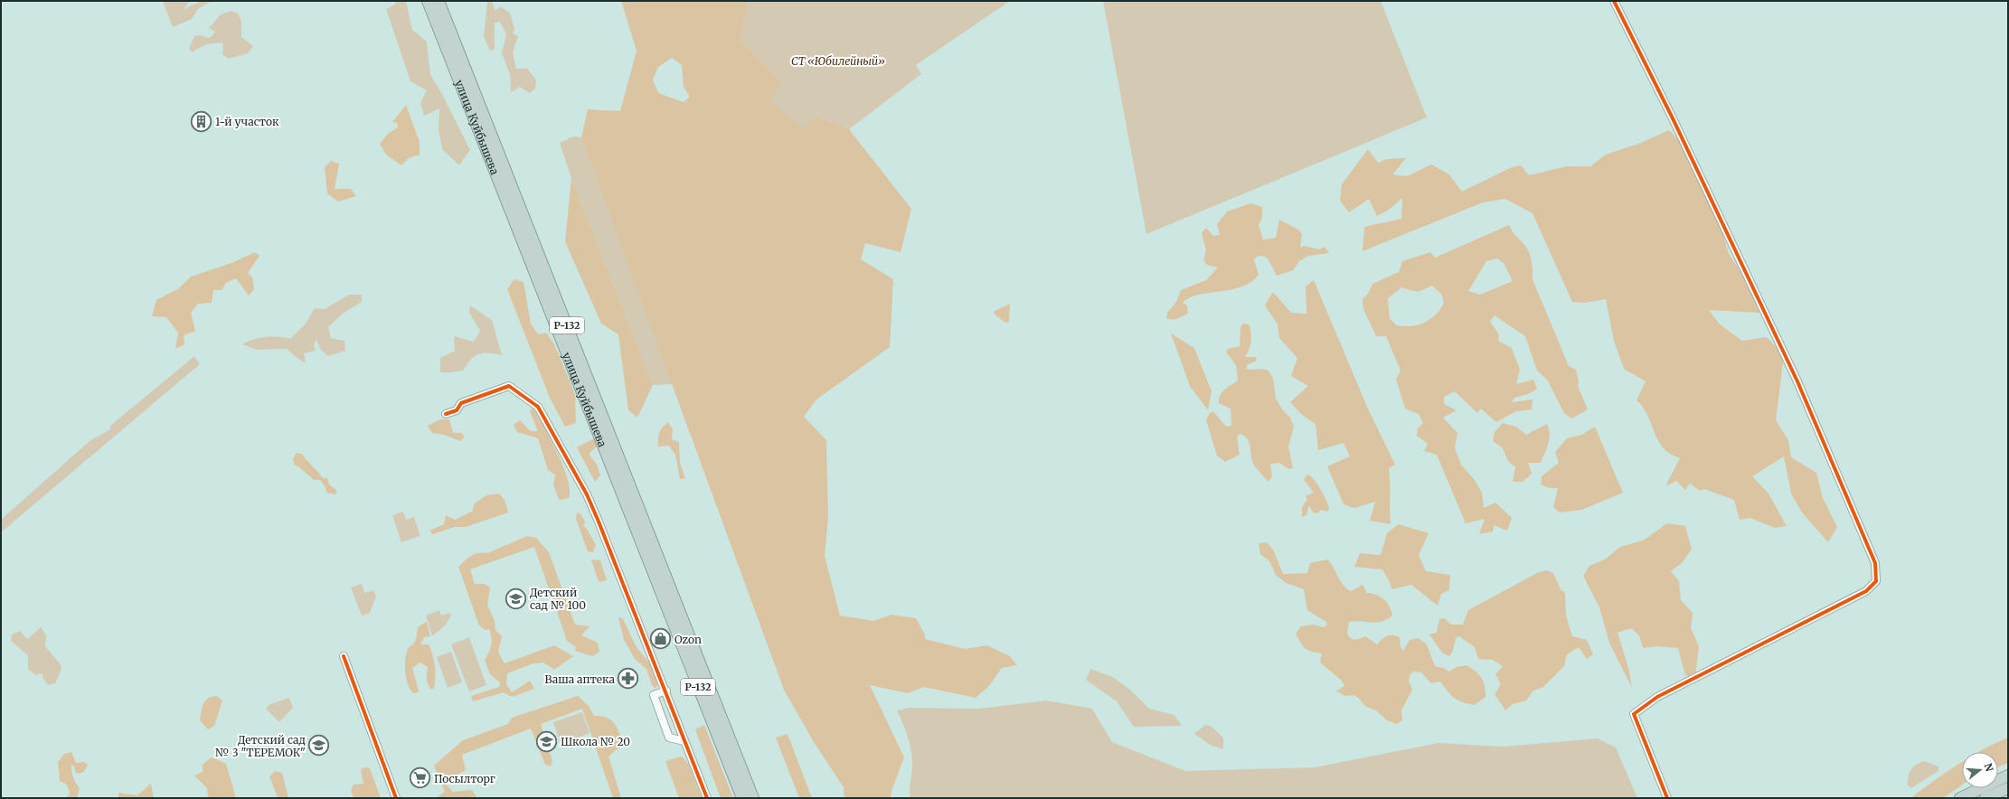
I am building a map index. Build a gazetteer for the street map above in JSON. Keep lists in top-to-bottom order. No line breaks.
{"streets":{"highway":["улица Куйбышева","Р-132"]},"parks":["СТ «Юбилейный»"],"places":{"building":["1-й участок"],"school or university":["Детский сад № 100","Школа № 20","Детский сад № 3 \"ТЕРЕМОК\""],"shop":["Ozon"],"pharmacy":["Ваша аптека"],"supermarket":["Посылторг"]},"north":"right"}
